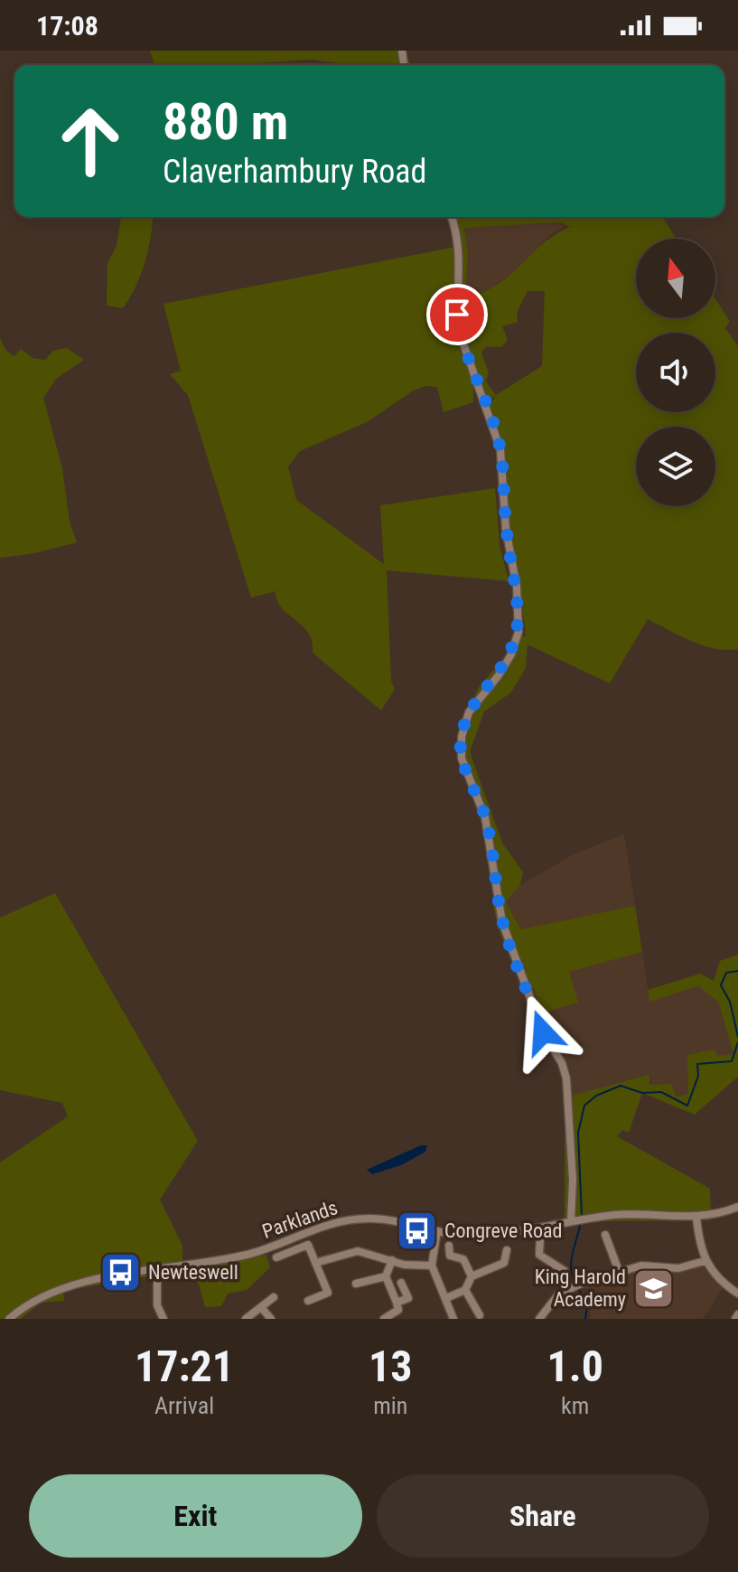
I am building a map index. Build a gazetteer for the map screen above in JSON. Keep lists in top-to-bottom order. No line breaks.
{"streets":{"street":["Parklands"]},"places":{"bus stop":["Congreve Road","Newteswell"],"school or university":["King Harold Academy"]},"north":"top","page":{"status":"17:08","turn":["880 m","Claverhambury Road"],"eta":["17:21","Arrival","13","min","1.0","km"],"buttons":["Exit","Share"]}}
